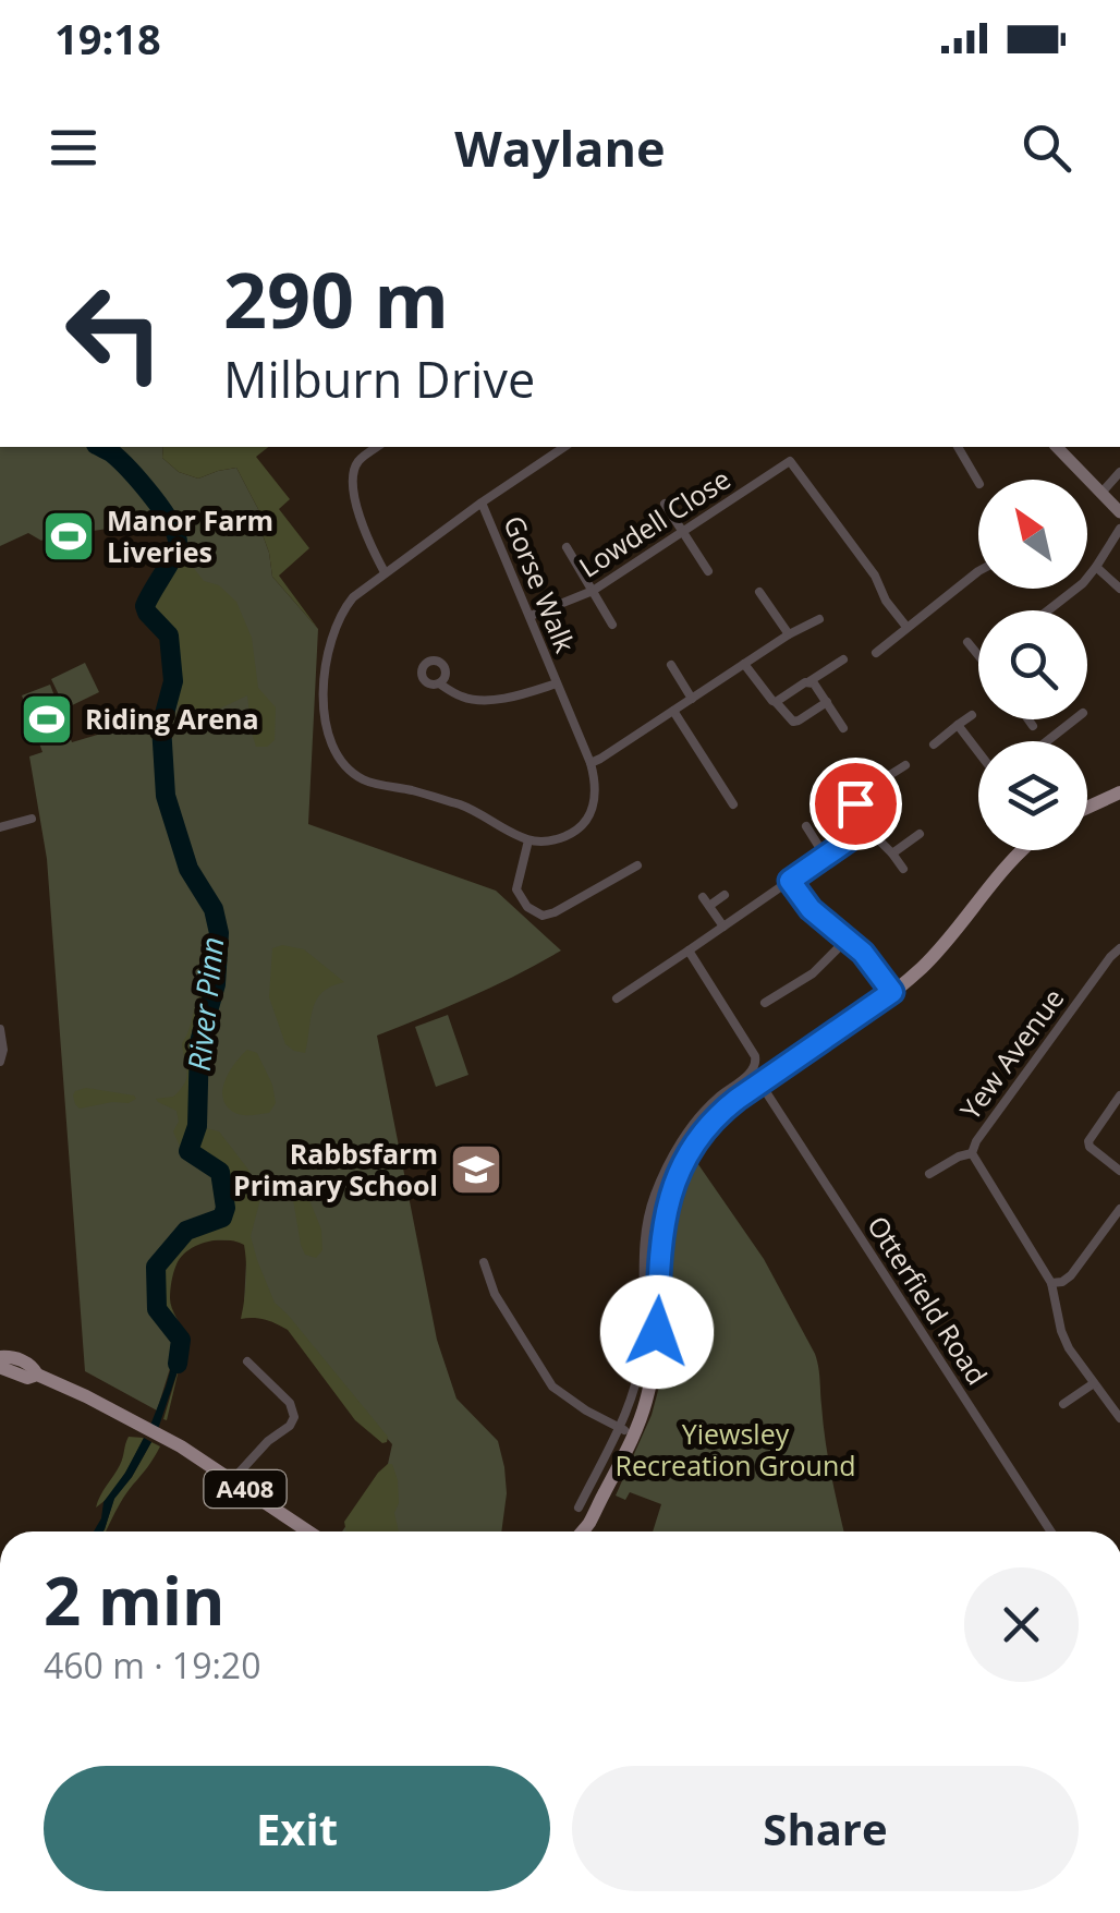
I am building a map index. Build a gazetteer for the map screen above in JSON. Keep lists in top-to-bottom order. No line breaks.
{"streets":{"main road":["A408"],"street":["Lowdell Close","Gorse Walk","Yew Avenue","Otterfield Road"]},"crossings":[["Lowdell Close","Gorse Walk"]],"water":["River Pinn"],"parks":["Yiewsley Recreation Ground"],"places":{"sports":["Manor Farm Liveries","Riding Arena"],"school or university":["Rabbsfarm Primary School"]},"north":"top left","page":{"status":"19:18","header":"Waylane","turn":["290 m","Milburn Drive"],"heading":["2 min","460 m · 19:20"],"buttons":["Exit","Share"]}}
